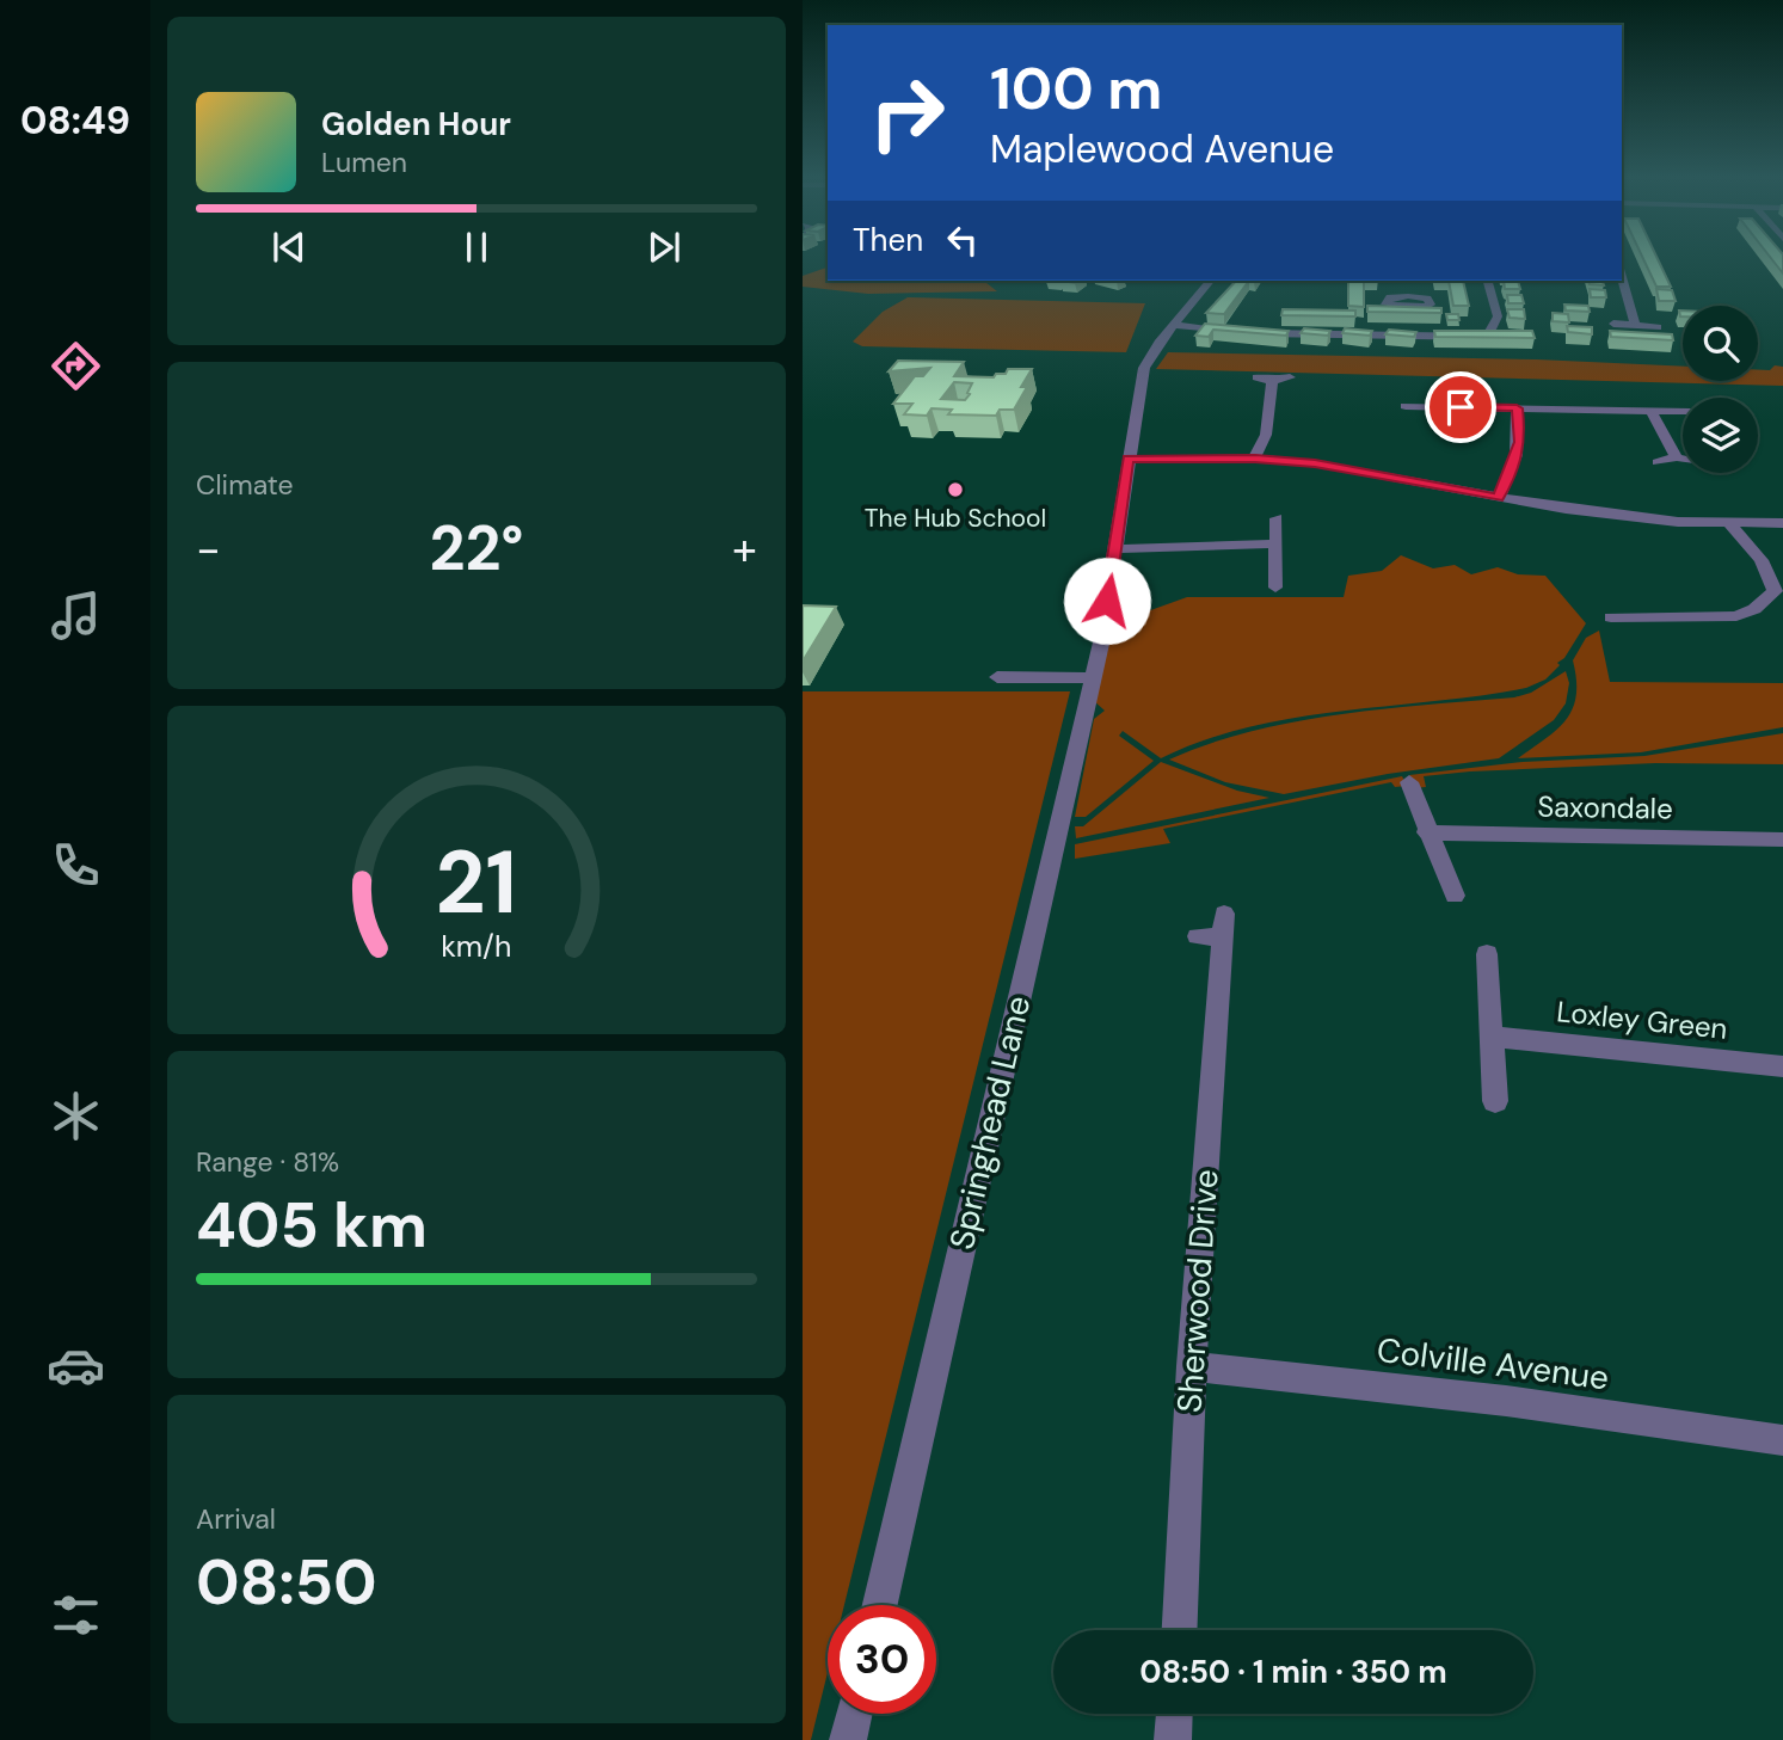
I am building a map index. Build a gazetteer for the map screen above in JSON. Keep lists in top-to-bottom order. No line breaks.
{"streets":{"street":["Saxondale","Loxley Green","Springhead Lane","Sherwood Drive","Colville Avenue"]},"crossings":[["Sherwood Drive","Colville Avenue"]],"places":["The Hub School"],"page":{"tabs":"08:49","turn":["100 m","Maplewood Avenue"],"song":["Golden Hour","Lumen"],"then":"Then","tile":["Climate",["Range · 81%","405 km"],["Arrival","08:50"]],"heat":["−","22°","+"],"limit":"30","trip":"08:50 · 1 min · 350 m","gauge":["21","km/h"]}}
